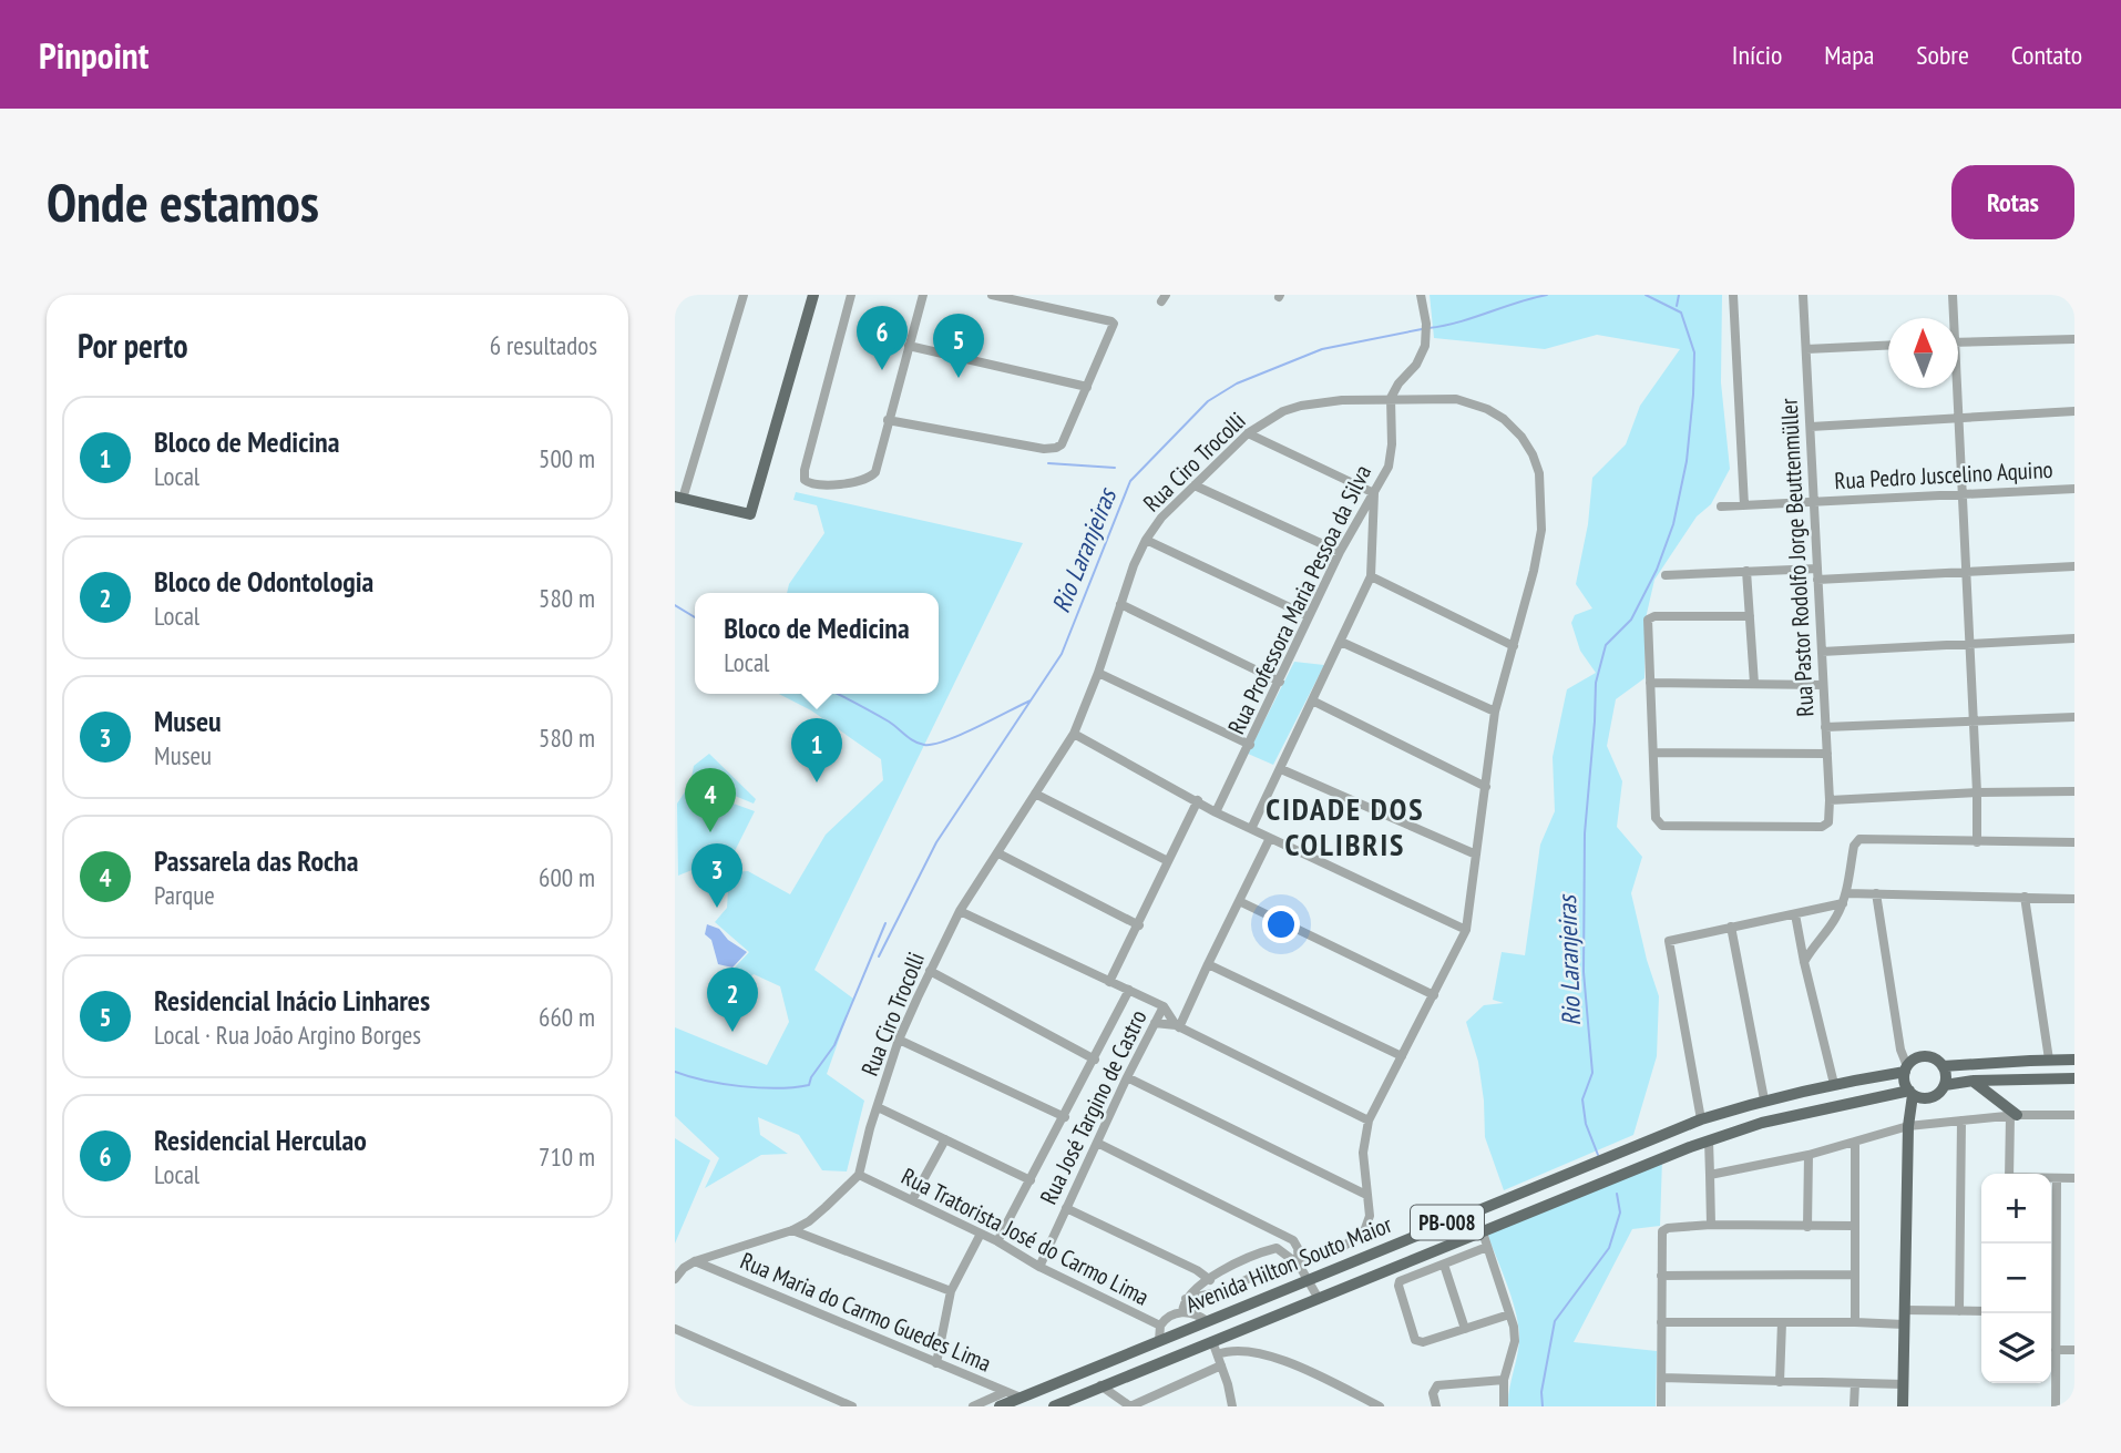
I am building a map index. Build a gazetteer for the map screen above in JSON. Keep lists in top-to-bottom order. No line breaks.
{"streets":{"main road":["PB-008","Avenida Hilton Souto Maior"],"street":["Rua Ciro Trocolli","Rua Pedro Juscelino Aquino","Rua Pastor Rodolfo Jorge Beuttenmüller","Rua Professora Maria Pessoa da Silva","Rua José Targino de Castro","Rua Tratorista José do Carmo Lima","Rua Maria do Carmo Guedes Lima"]},"crossings":[["Rua Ciro Trocolli","Rua Professora Maria Pessoa da Silva"],["Rua Ciro Trocolli","Rua Tratorista José do Carmo Lima"],["Rua Pedro Juscelino Aquino","Rua Pastor Rodolfo Jorge Beuttenmüller"],["Rua José Targino de Castro","Rua Tratorista José do Carmo Lima"],["Rua Tratorista José do Carmo Lima","Avenida Hilton Souto Maior"],["Avenida Hilton Souto Maior","Rua Maria do Carmo Guedes Lima"]],"districts":["CIDADE DOS COLIBRIS"],"water":["Rio Laranjeiras"],"north":"top","page":{"header":"Pinpoint","nav":["Início","Mapa","Sobre","Contato"],"buttons":"Rotas","title":"Onde estamos","heading":["Por perto","6 resultados"],"pins":["6","5","1","4","3","2"],"list":[{"mark":"1","name":"Bloco de Medicina","note":"Local","value":"500 m"},{"mark":"2","name":"Bloco de Odontologia","note":"Local","value":"580 m"},{"mark":"3","name":"Museu","note":"Museu","value":"580 m"},{"mark":"4","name":"Passarela das Rocha","note":"Parque","value":"600 m"},{"mark":"5","name":"Residencial Inácio Linhares","note":"Local · Rua João Argino Borges","value":"660 m"},{"mark":"6","name":"Residencial Herculao","note":"Local","value":"710 m"}],"popup":["Bloco de Medicina","Local"],"map_buttons":["+","−"]}}
